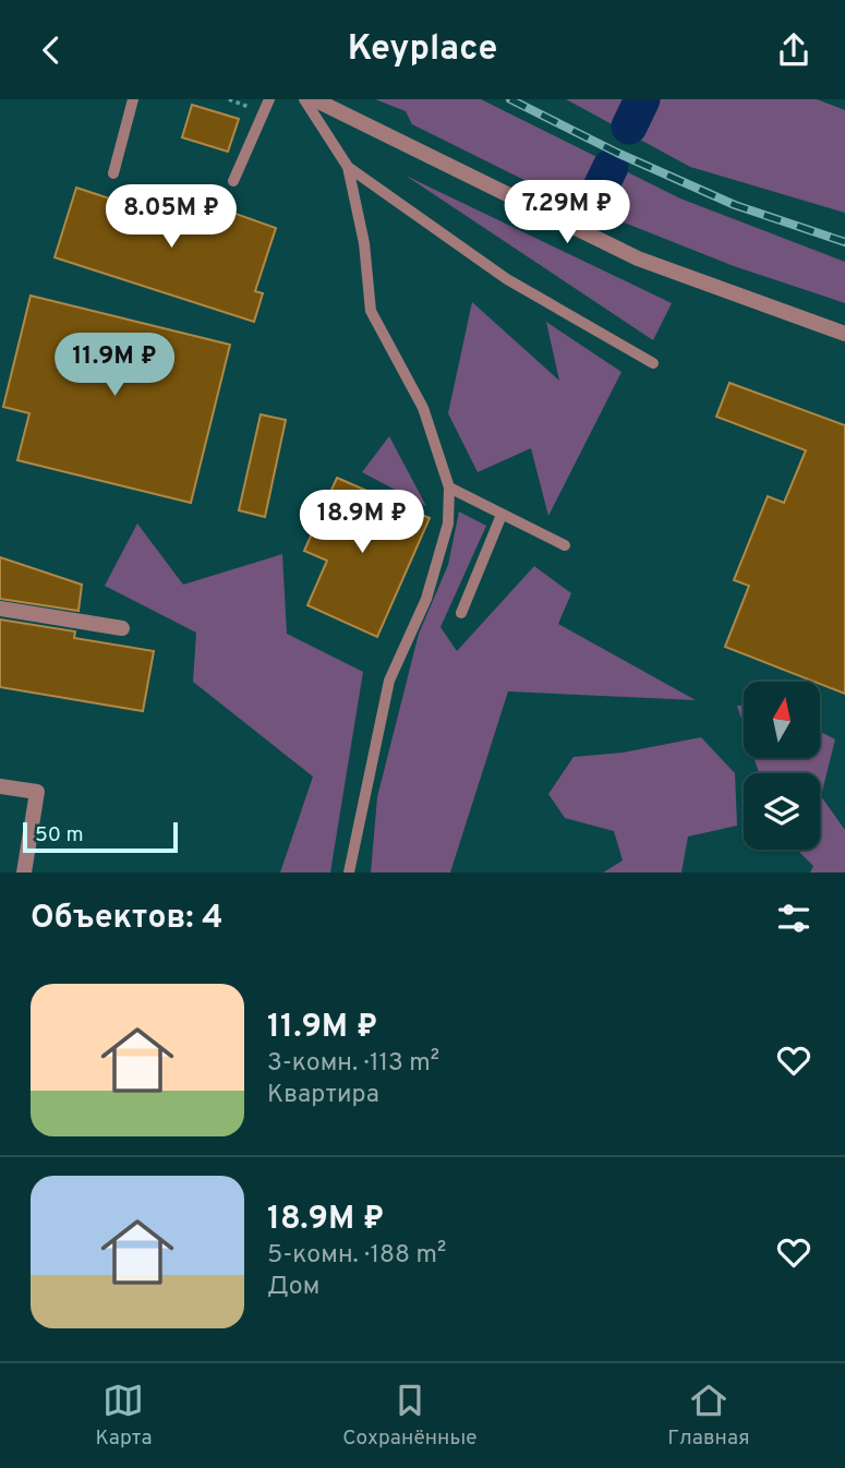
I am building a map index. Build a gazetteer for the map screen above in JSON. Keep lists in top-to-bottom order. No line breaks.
{"scale_bar":"50 m","north":"top","page":{"header":"Keyplace","price":["7.29M ₽","8.05M ₽","11.9M ₽","18.9M ₽"],"scale":"50 m","heading":"Объектов: 4","list":[{"name":"11.9M ₽","note":"3-комн. · 113 m² · Квартира"},{"name":"18.9M ₽","note":"5-комн. · 188 m² · Дом"}],"tabs":["Карта","Сохранённые","Главная"]}}
